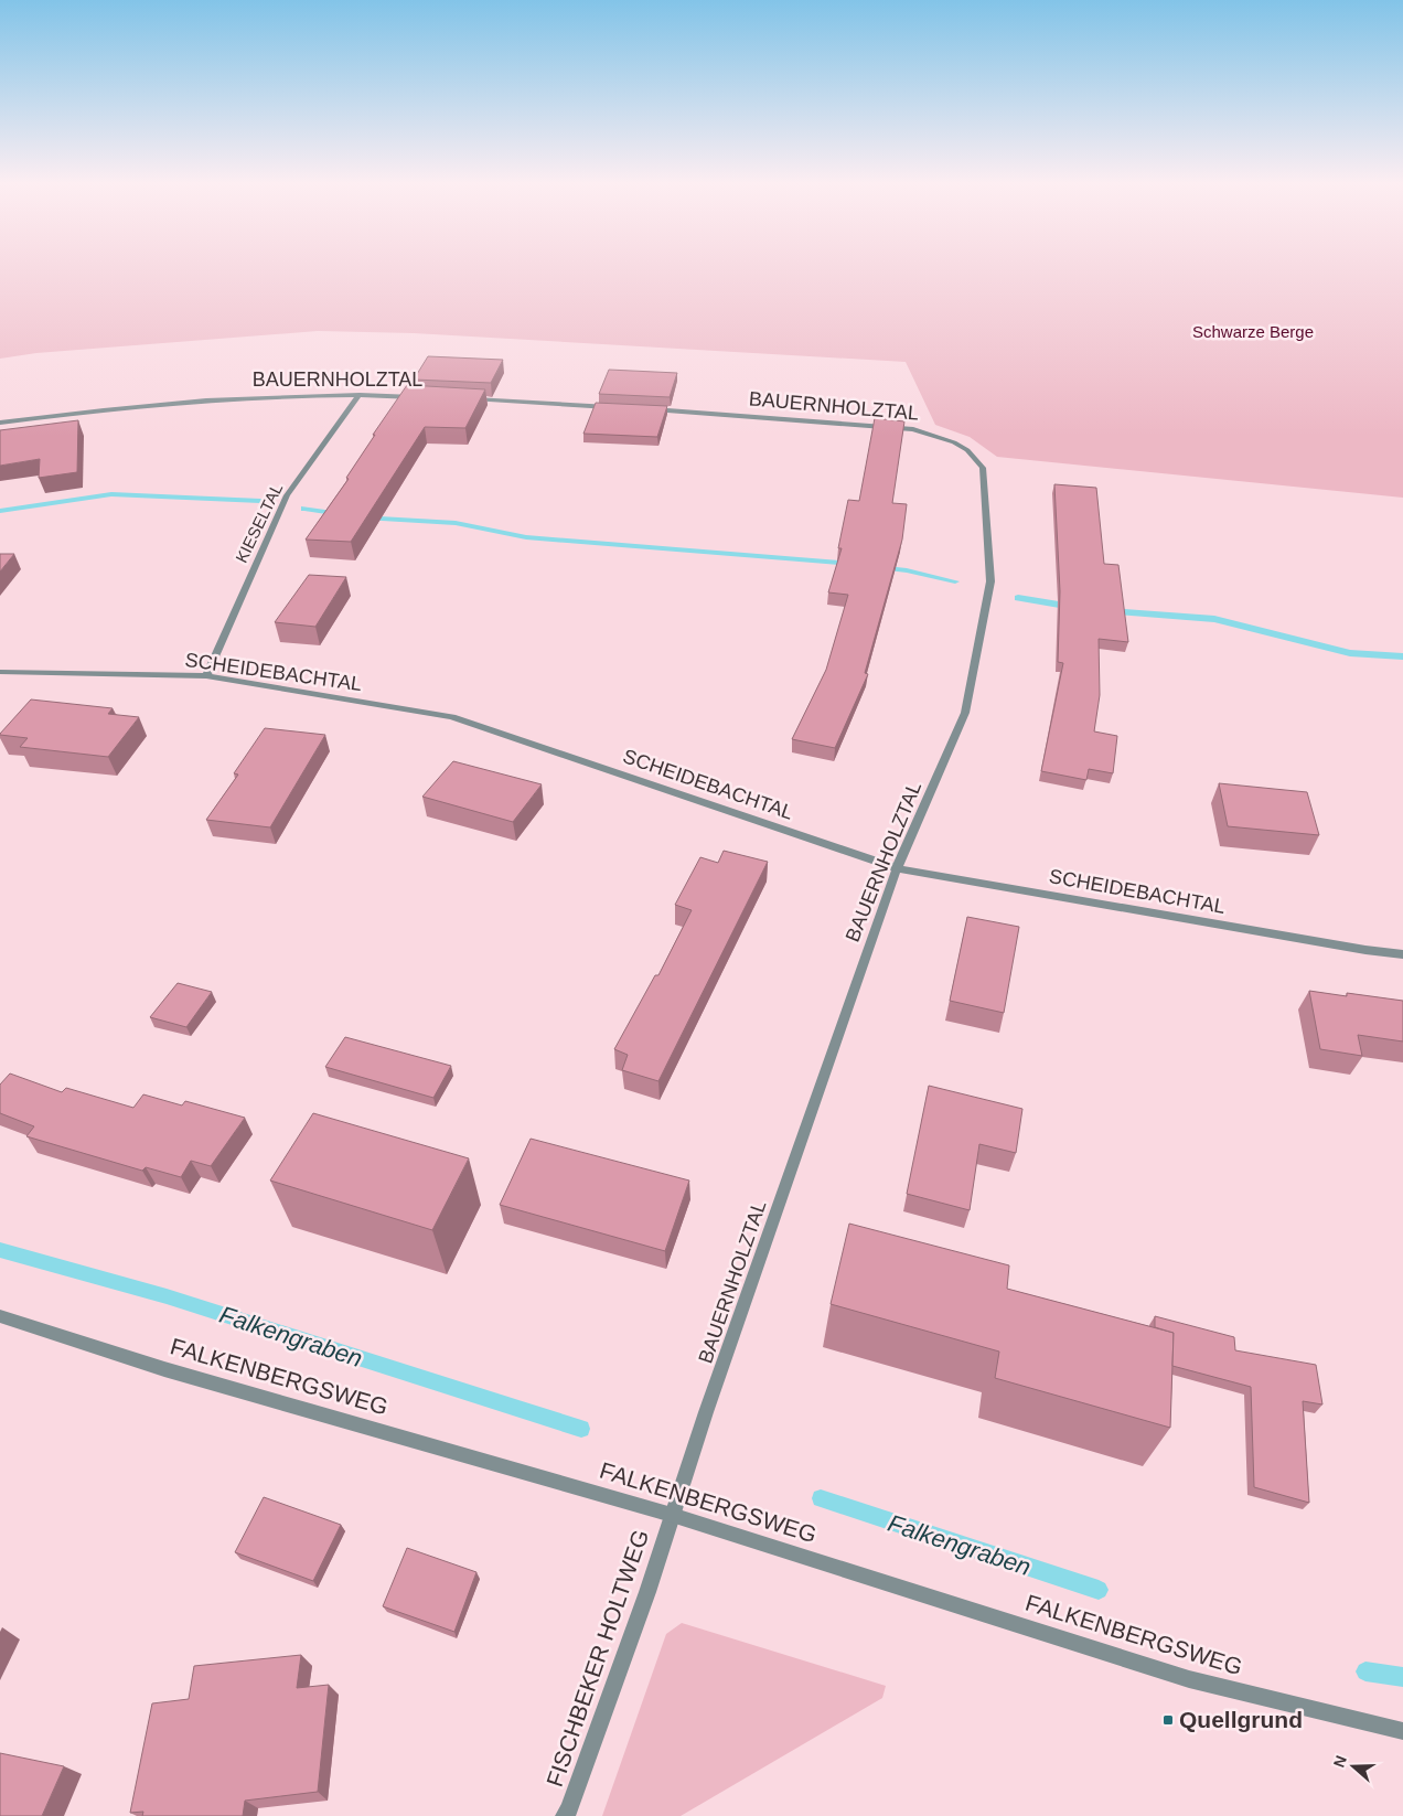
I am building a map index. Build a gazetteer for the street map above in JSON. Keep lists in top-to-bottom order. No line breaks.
{"streets":{"street":["BAUERNHOLZTAL","KIESELTAL","SCHEIDEBACHTAL","FALKENBERGSWEG","FISCHBEKER HOLTWEG"]},"crossings":[["BAUERNHOLZTAL","KIESELTAL"],["BAUERNHOLZTAL","SCHEIDEBACHTAL"],["BAUERNHOLZTAL","FALKENBERGSWEG"],["BAUERNHOLZTAL","FISCHBEKER HOLTWEG"],["KIESELTAL","SCHEIDEBACHTAL"],["FALKENBERGSWEG","FISCHBEKER HOLTWEG"]],"water":["Falkengraben"],"parks":["Schwarze Berge"],"places":{"transit":["Quellgrund"]},"north":"left"}
